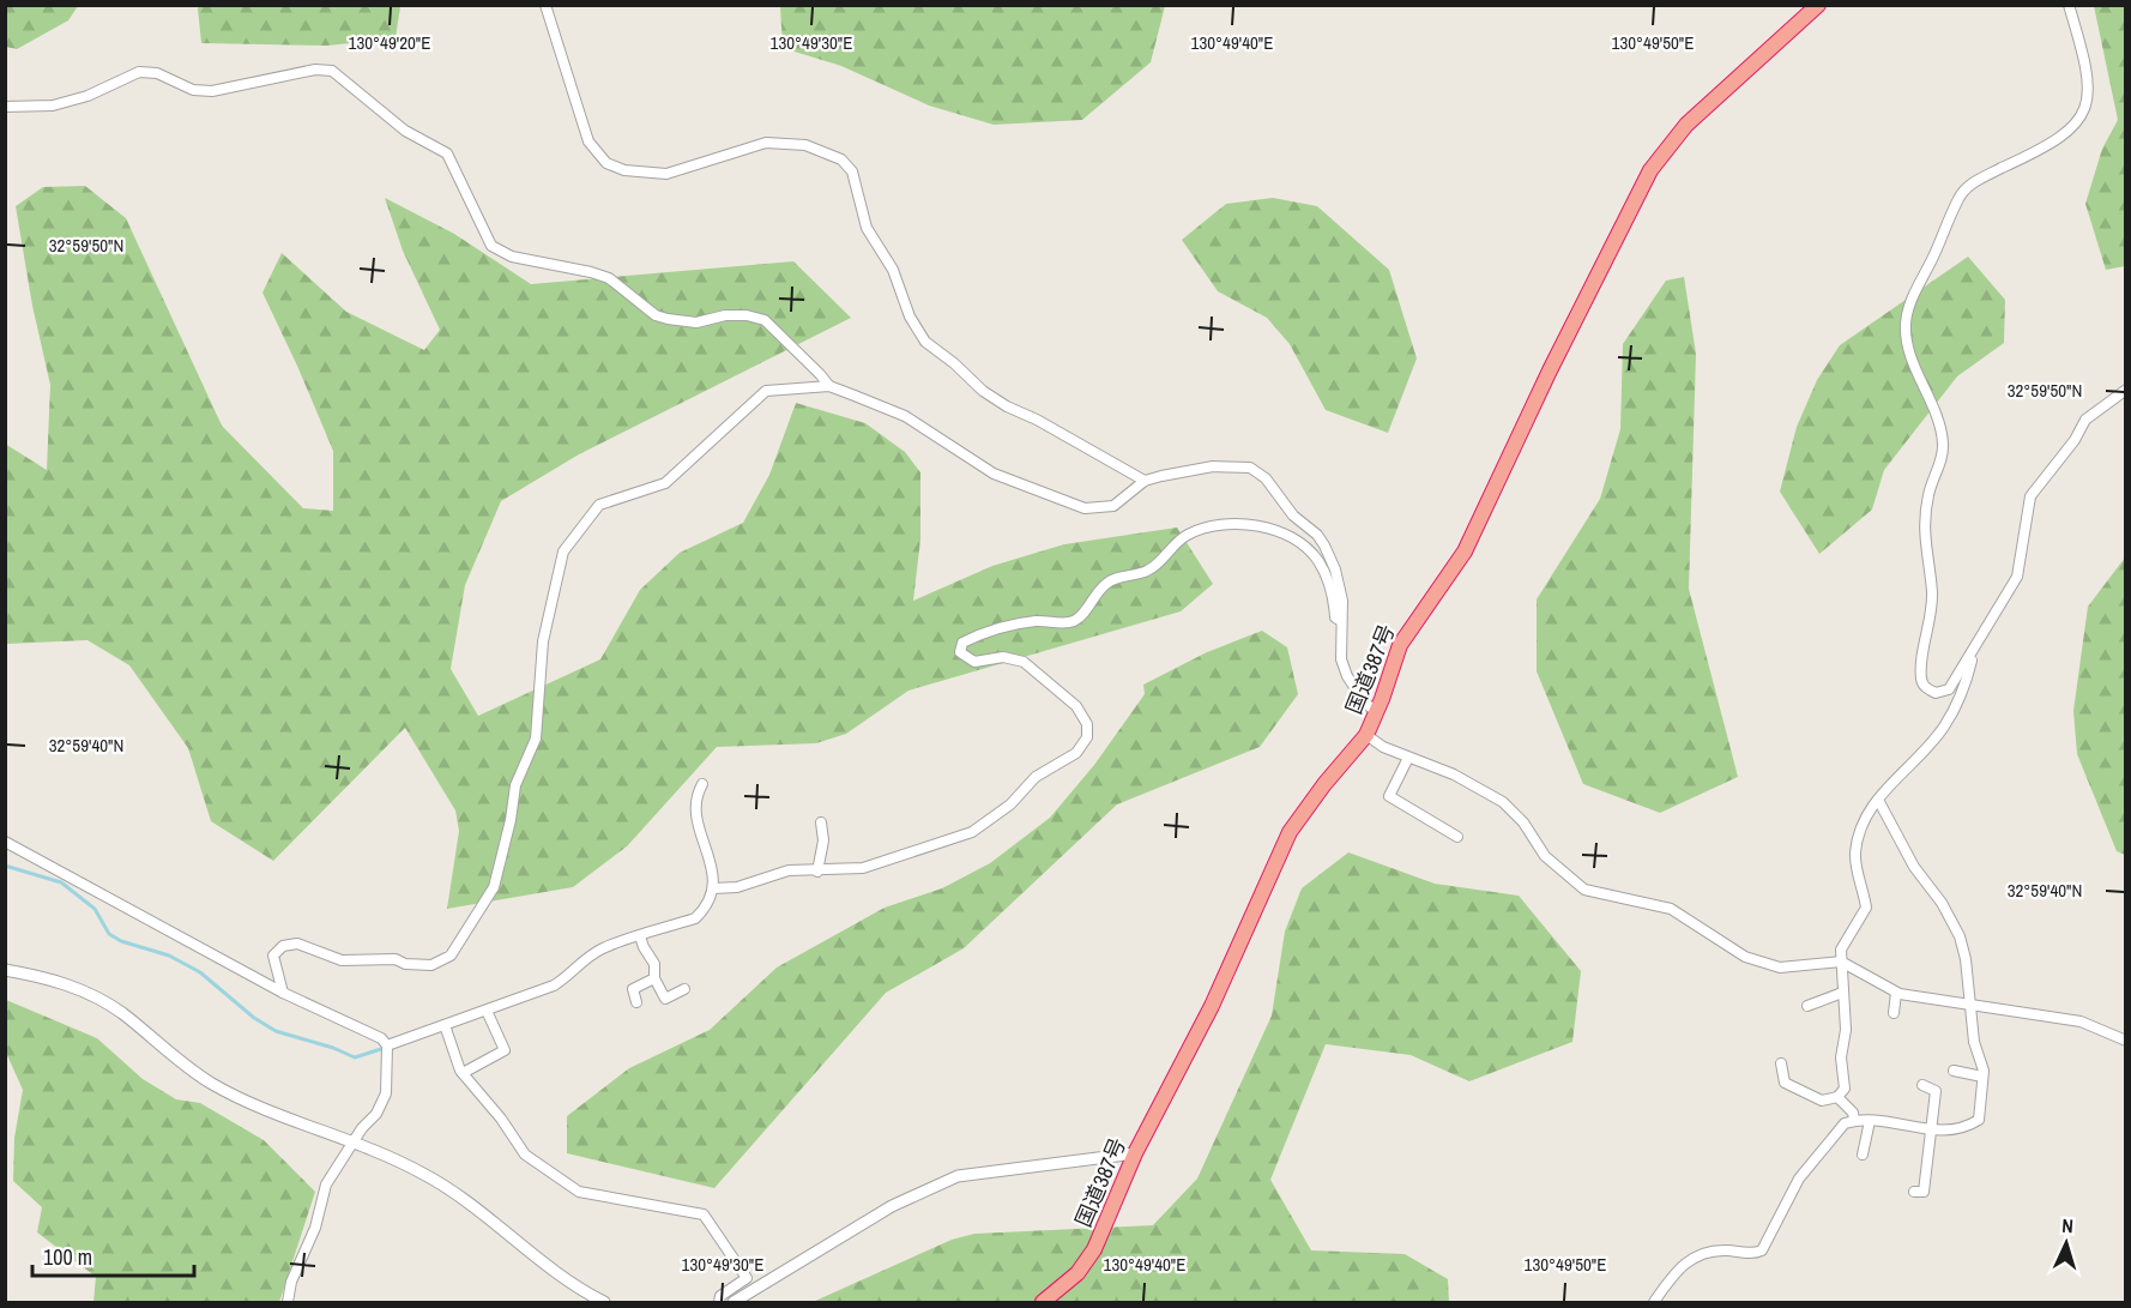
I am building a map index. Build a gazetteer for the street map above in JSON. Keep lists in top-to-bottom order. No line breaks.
{"streets":{"highway":["国道387号"]},"scale_bar":"100 m","north":"top","coordinates":["130°49'20\"E","130°49'30\"E","130°49'40\"E","130°49'50\"E","32°59'50\"N","32°59'40\"N"]}
